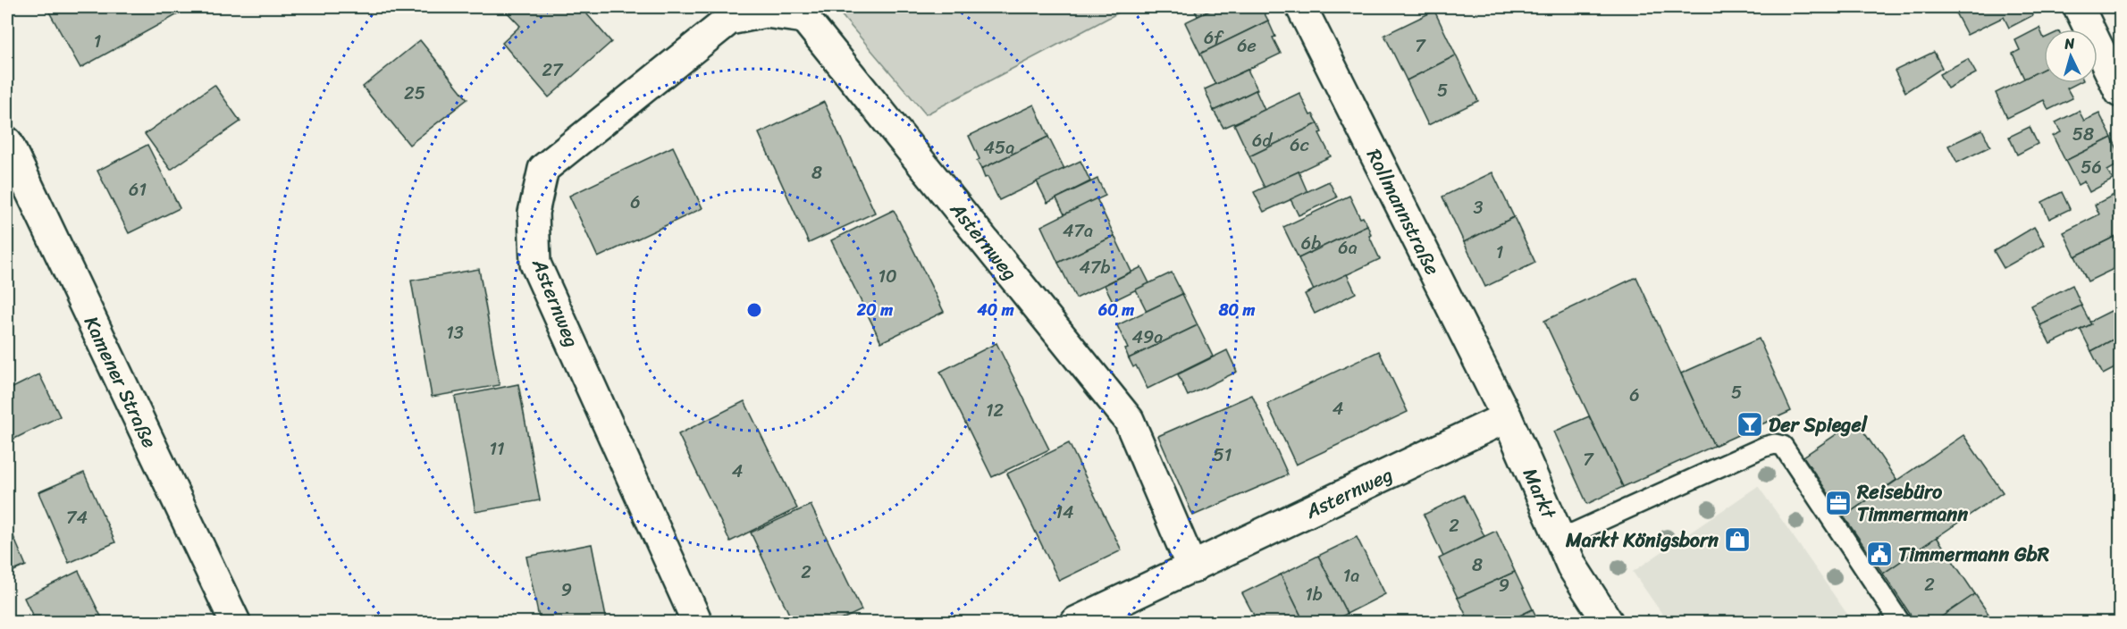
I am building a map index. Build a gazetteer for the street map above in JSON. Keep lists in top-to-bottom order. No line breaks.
{"streets":{"street":["Rollmannstraße","Asternweg","Kamener Straße","Markt"]},"crossings":[["Rollmannstraße","Asternweg"],["Rollmannstraße","Markt"],["Asternweg","Markt"]],"places":{"bar":["Der Spiegel"],"office":["Reisebüro Timmermann"],"shop":["Markt Königsborn"],"public building":["Timmermann GbR"]},"house_numbers":["6f","1","6e","7","27","5","25","58","6d","6c","45a","56","8","61","6","3","47a","6b","6a","1","47b","10","13","49a","5","6","4","12","11","51","7","4","14","74","2","8","2","1a","2","9","9","1b"],"north":"top","rings":["20 m","40 m","60 m","80 m"]}
